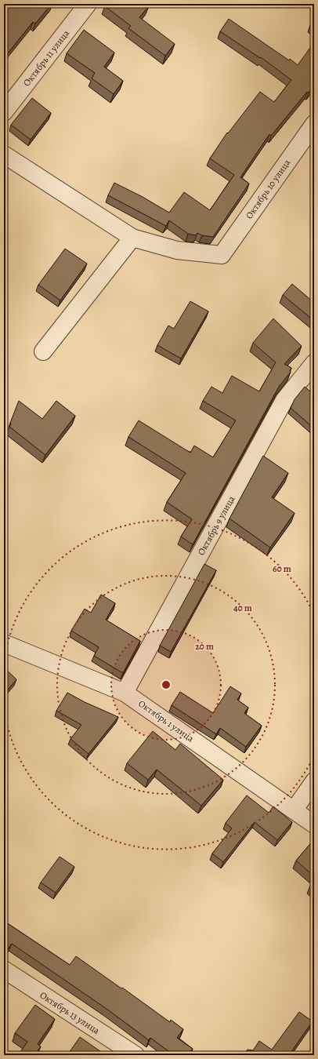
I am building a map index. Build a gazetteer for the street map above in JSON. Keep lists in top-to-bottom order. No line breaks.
{"streets":{"street":["Октябрь 11 улица","Октябрь 10 улица","Октябрь 9 улица","Октябрь 1 улица","Октябрь 13 улица"]},"crossings":[["Октябрь 9 улица","Октябрь 1 улица"]],"rings":["60 m","40 m","20 m"]}
